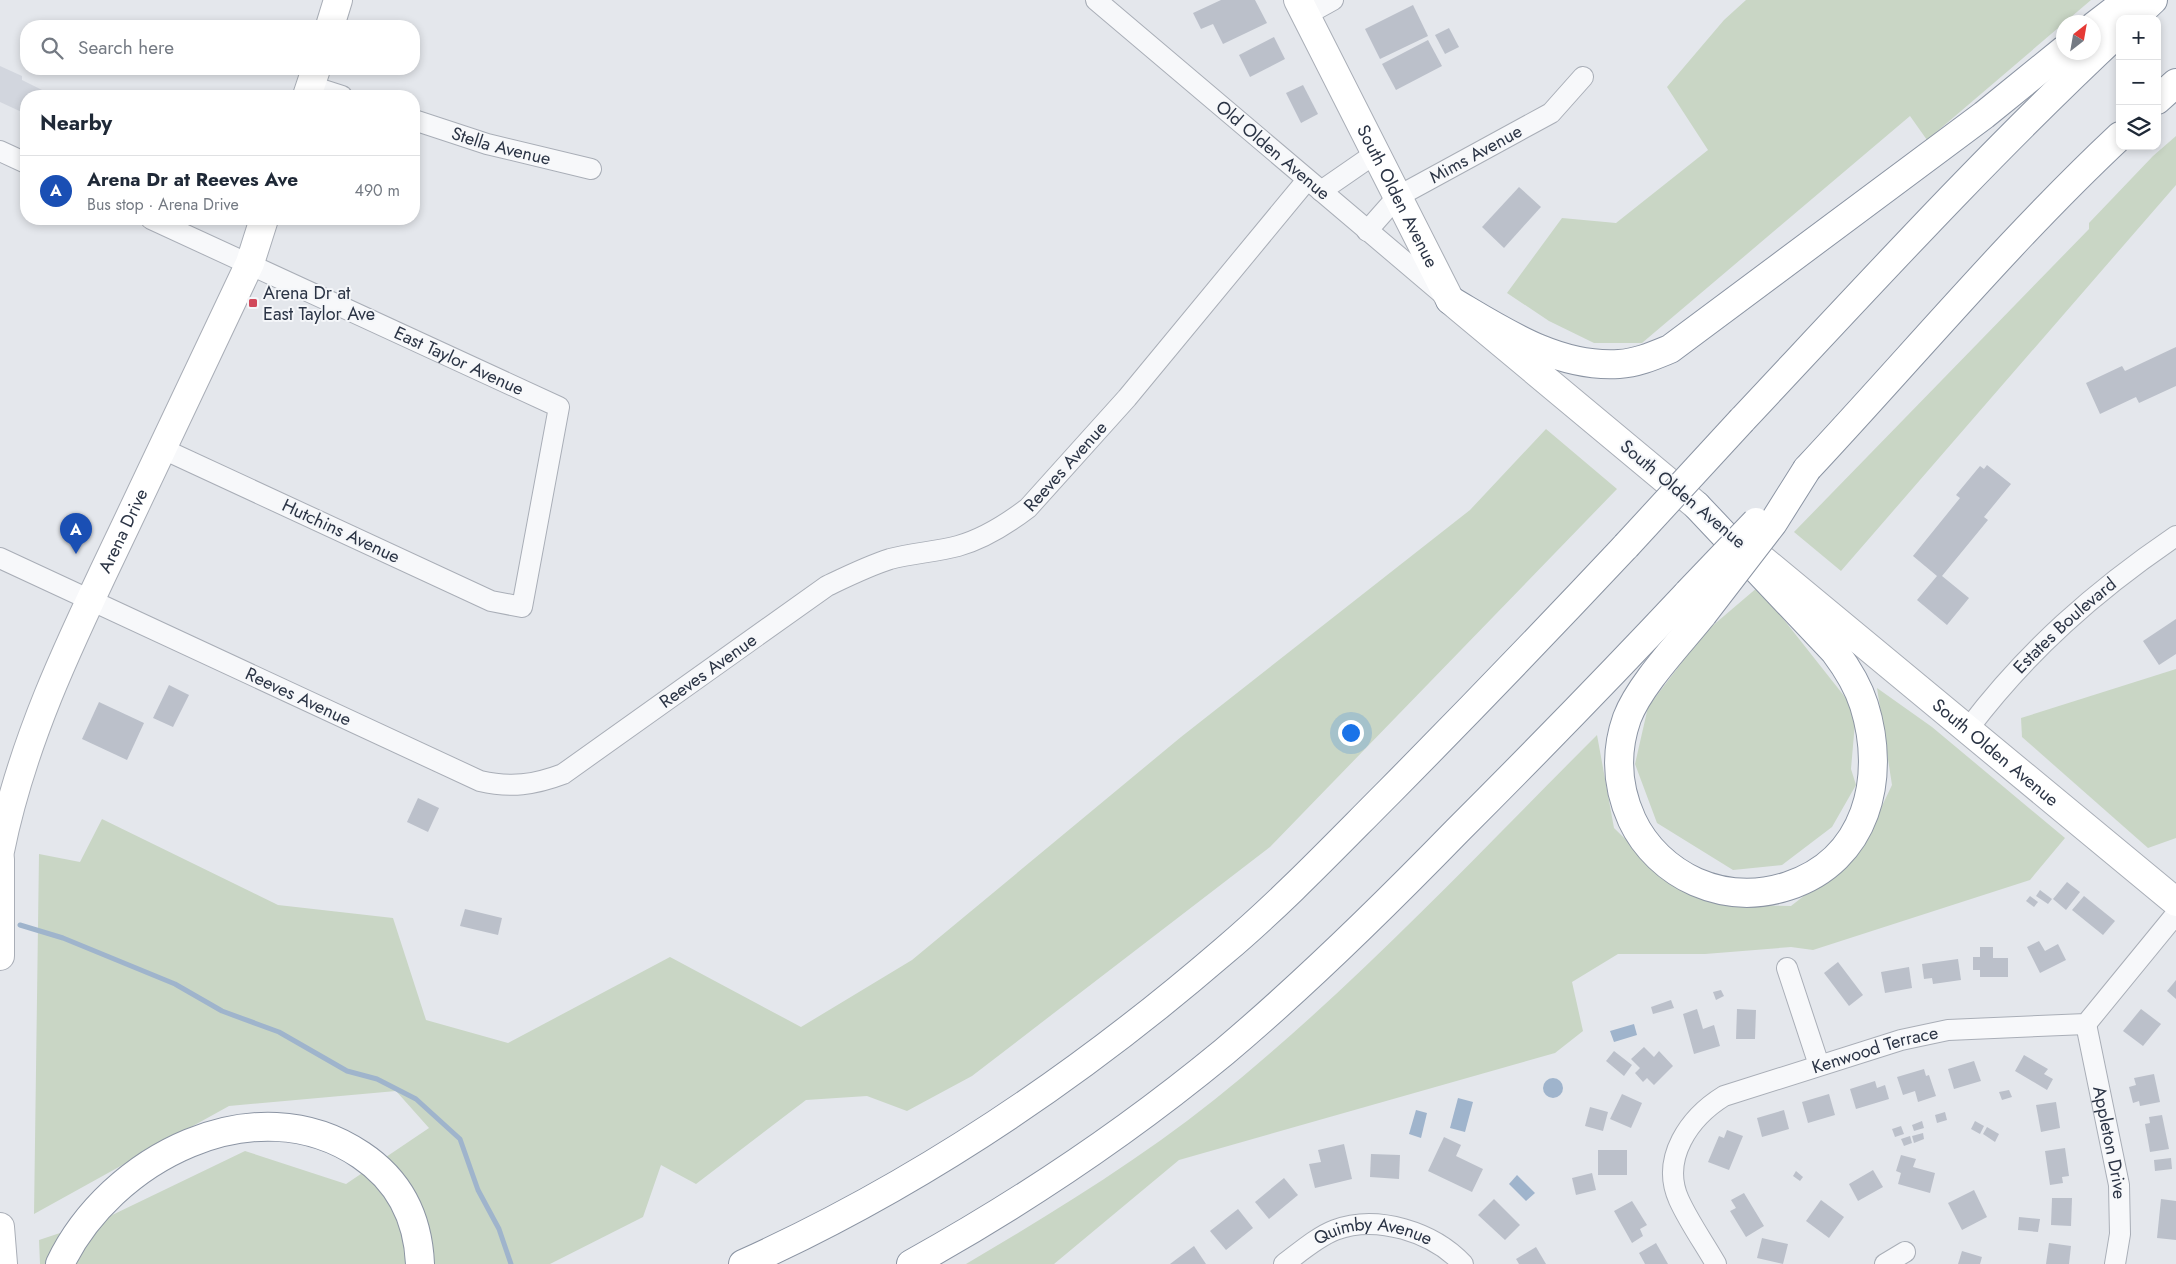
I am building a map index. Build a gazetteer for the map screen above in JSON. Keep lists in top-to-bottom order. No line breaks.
{"streets":{"main road":["South Olden Avenue","Arena Drive"],"street":["Stella Avenue","Old Olden Avenue","Mims Avenue","East Taylor Avenue","Reeves Avenue","Hutchins Avenue","Estates Boulevard","Kenwood Terrace","Appleton Drive","Quimby Avenue"]},"crossings":[["Old Olden Avenue","Mims Avenue"],["Old Olden Avenue","South Olden Avenue"],["Old Olden Avenue","Reeves Avenue"],["Mims Avenue","South Olden Avenue"],["South Olden Avenue","Reeves Avenue"],["South Olden Avenue","Estates Boulevard"],["East Taylor Avenue","Arena Drive"],["East Taylor Avenue","Hutchins Avenue"],["Reeves Avenue","Arena Drive"],["Arena Drive","Hutchins Avenue"],["Kenwood Terrace","Appleton Drive"]],"places":{"transit":["Arena Dr at East Taylor Ave"]},"north":"top right","page":{"map_buttons":["+","−"],"search":"Search here","heading":"Nearby","list":[{"mark":"A","name":"Arena Dr at Reeves Ave","note":"Bus stop · Arena Drive","value":"490 m"}],"pins":"A"}}
